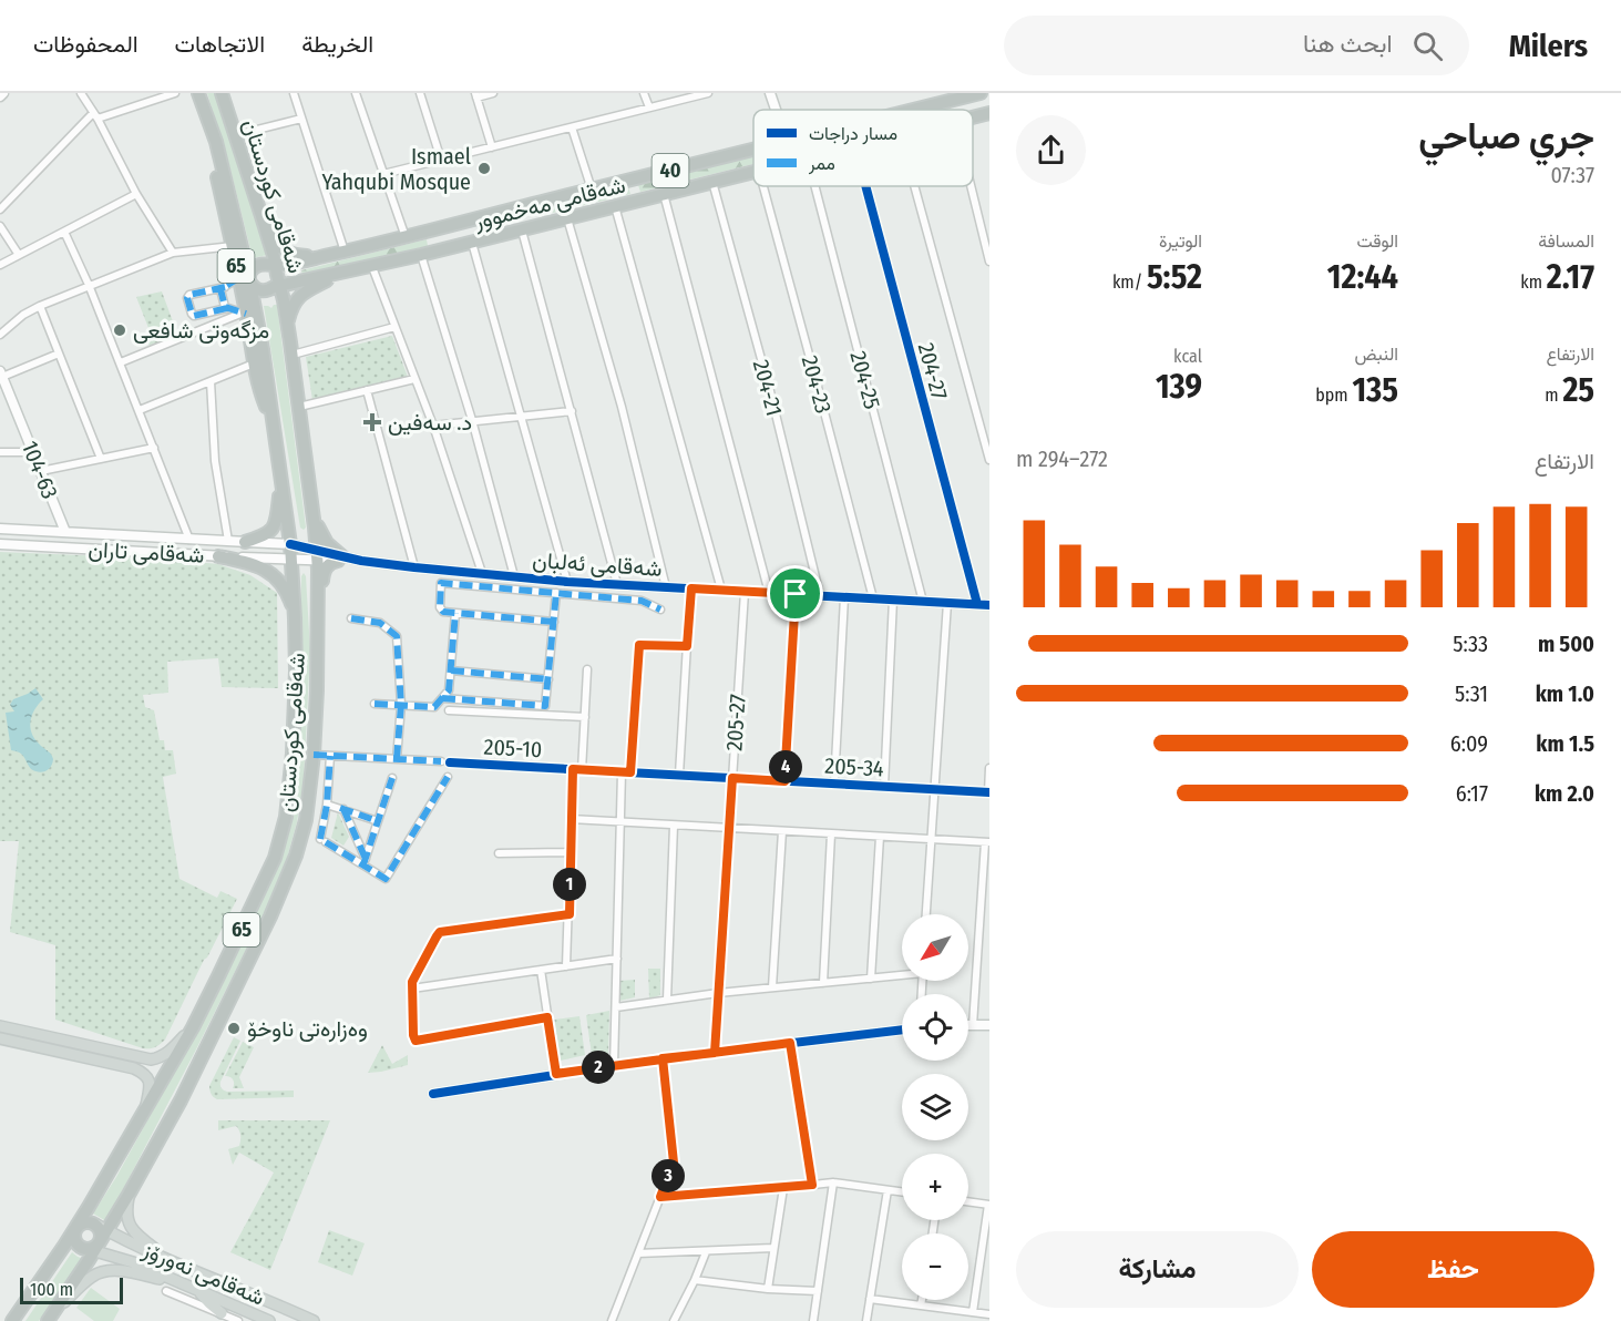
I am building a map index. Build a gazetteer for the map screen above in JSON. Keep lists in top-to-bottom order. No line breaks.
{"streets":{"highway":["40","شەقامی کوردستان","شەقامی مەخموور","65"],"main road":["شەقامی نەورۆز"],"street":["204-27","204-25","204-23","204-21","104-63","شەقامی تاران","شەقامی ئەلبان","205-27","205-10","205-34"]},"crossings":[["شەقامی کوردستان","شەقامی مەخموور"],["شەقامی کوردستان","شەقامی تاران"],["شەقامی کوردستان","شەقامی ئەلبان"],["شەقامی کوردستان","شەقامی نەورۆز"],["شەقامی مەخموور","204-21"],["204-27","شەقامی ئەلبان"],["204-25","شەقامی ئەلبان"],["204-23","شەقامی ئەلبان"],["204-21","شەقامی ئەلبان"],["104-63","شەقامی تاران"],["شەقامی تاران","شەقامی ئەلبان"],["شەقامی ئەلبان","205-27"],["205-27","205-10"],["205-27","205-34"],["205-10","205-34"]],"places":{"other":["Ismael Yahqubi Mosque","مزگەوتی شافعی","وەزارەتی ناوخۆ"],"health":["د. سەفین"]},"legend":["مسار دراجات","ممر"],"scale_bar":"100 m","north":"bottom left","page":{"header":"Milers","search":"ابحث هنا","nav":["الخريطة","الاتجاهات","المحفوظات"],"heading":["جري صباحي","07:37"],"stats":[["المسافة","2.17 km"],["الوقت","12:44"],["الوتيرة","5:52 /km"],["الارتفاع","25 m"],["النبض","135 bpm"],["kcal","139"]],"chart":["الارتفاع","272–294 m"],"list":[{"name":"500 m","note":"5:33"},{"name":"1.0 km","note":"5:31"},{"name":"1.5 km","note":"6:09"},{"name":"2.0 km","note":"6:17"}],"pins":["4","1","2","3"],"map_buttons":["+","−"],"buttons":["حفظ","مشاركة"],"scale":"100 m"}}
